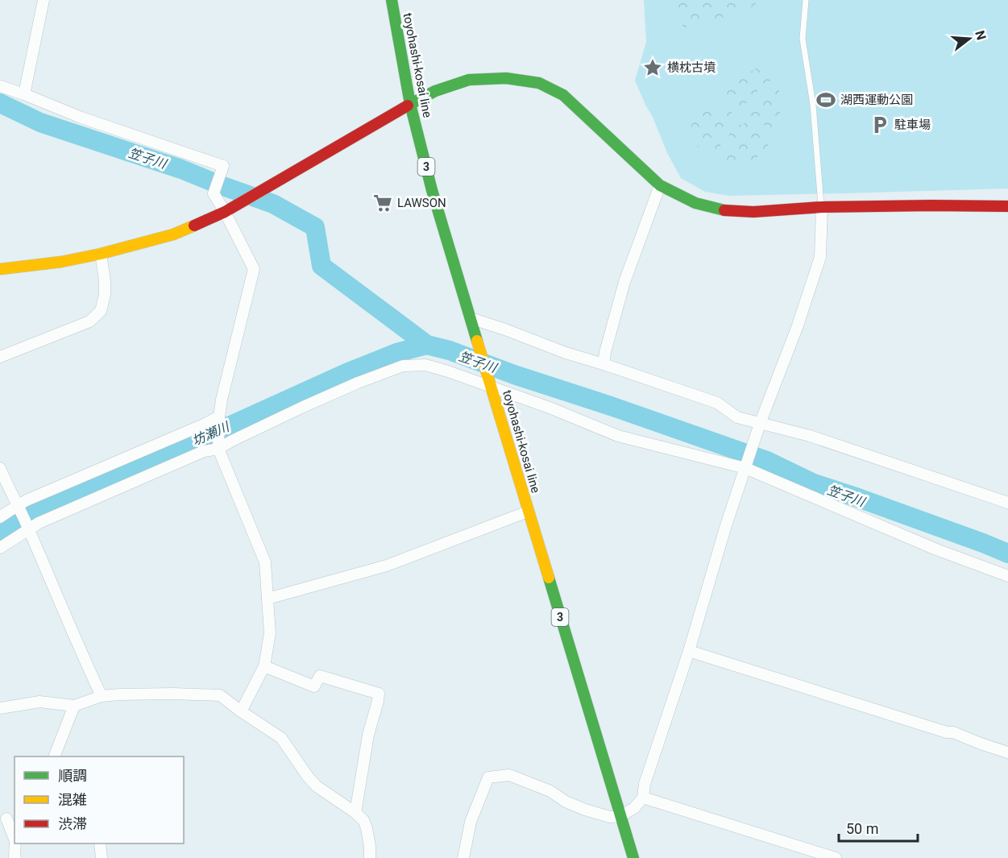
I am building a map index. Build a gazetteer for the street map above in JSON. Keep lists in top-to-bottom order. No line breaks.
{"streets":{"street":["toyohashi-kosai line","3"]},"water":["笠子川","坊瀬川"],"places":{"place":["横枕古墳"],"sports":["湖西運動公園"],"parking":["駐車場"],"supermarket":["LAWSON"]},"legend":["順調","混雑","渋滞"],"scale_bar":"50 m","north":"right"}
